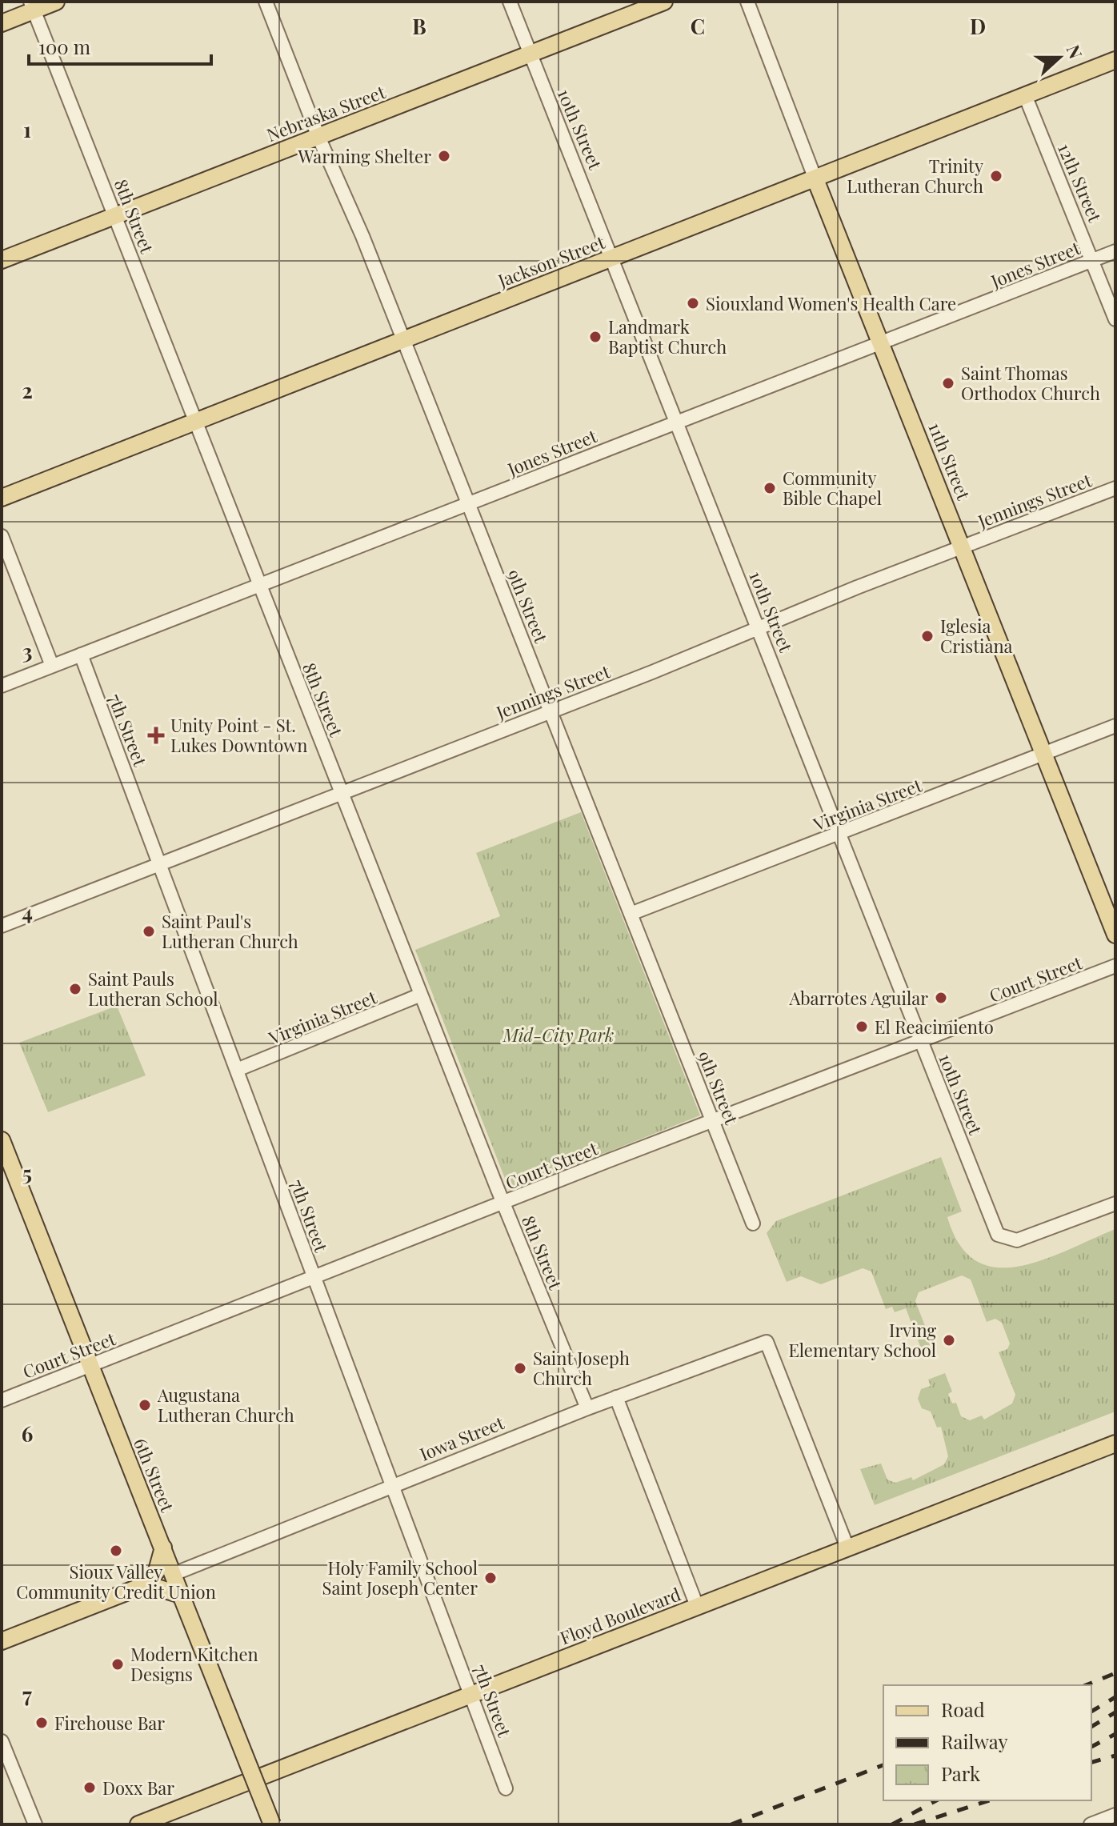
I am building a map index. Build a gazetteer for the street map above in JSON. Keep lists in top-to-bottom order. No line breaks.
{"streets":{"main road":["Nebraska Street","Jackson Street","11th Street","6th Street","Floyd Boulevard"],"street":["10th Street","12th Street","8th Street","Jones Street","Jennings Street","9th Street","7th Street","Virginia Street","Court Street","Iowa Street"]},"crossings":[["Nebraska Street","10th Street"],["Nebraska Street","8th Street"],["Nebraska Street","9th Street"],["10th Street","Jackson Street"],["10th Street","Jones Street"],["10th Street","Jennings Street"],["10th Street","Virginia Street"],["10th Street","Court Street"],["12th Street","Jackson Street"],["12th Street","Jones Street"],["8th Street","Jackson Street"],["8th Street","Jones Street"],["8th Street","Jennings Street"],["8th Street","Virginia Street"],["8th Street","Court Street"],["8th Street","Iowa Street"],["Jackson Street","11th Street"],["Jackson Street","9th Street"],["Jones Street","11th Street"],["Jones Street","9th Street"],["Jones Street","7th Street"],["11th Street","Jennings Street"],["11th Street","Virginia Street"],["Jennings Street","9th Street"],["Jennings Street","7th Street"],["9th Street","Virginia Street"],["9th Street","Court Street"],["7th Street","Virginia Street"],["7th Street","Court Street"],["7th Street","Iowa Street"],["7th Street","Floyd Boulevard"],["Court Street","6th Street"],["Iowa Street","6th Street"],["Iowa Street","Floyd Boulevard"]],"parks":["Mid-City Park"],"places":{"other":["Warming Shelter","Trinity Lutheran Church","Siouxland Women's Health Care","Landmark Baptist Church","Saint Thomas Orthodox Church","Community Bible Chapel","Iglesia Cristiana","Saint Paul's Lutheran Church","Saint Pauls Lutheran School","Abarrotes Aguilar","El Reacimiento","Irving Elementary School","Saint Joseph Church","Augustana Lutheran Church","Sioux Valley Community Credit Union","Holy Family School Saint Joseph Center","Modern Kitchen Designs","Firehouse Bar","Doxx Bar"],"health":["Unity Point - St. Lukes Downtown"]},"legend":["Road","Railway","Park"],"scale_bar":"100 m","north":"right","grid":{"columns":["B","C","D"],"rows":["1","2","3","4","5","6","7"]}}
